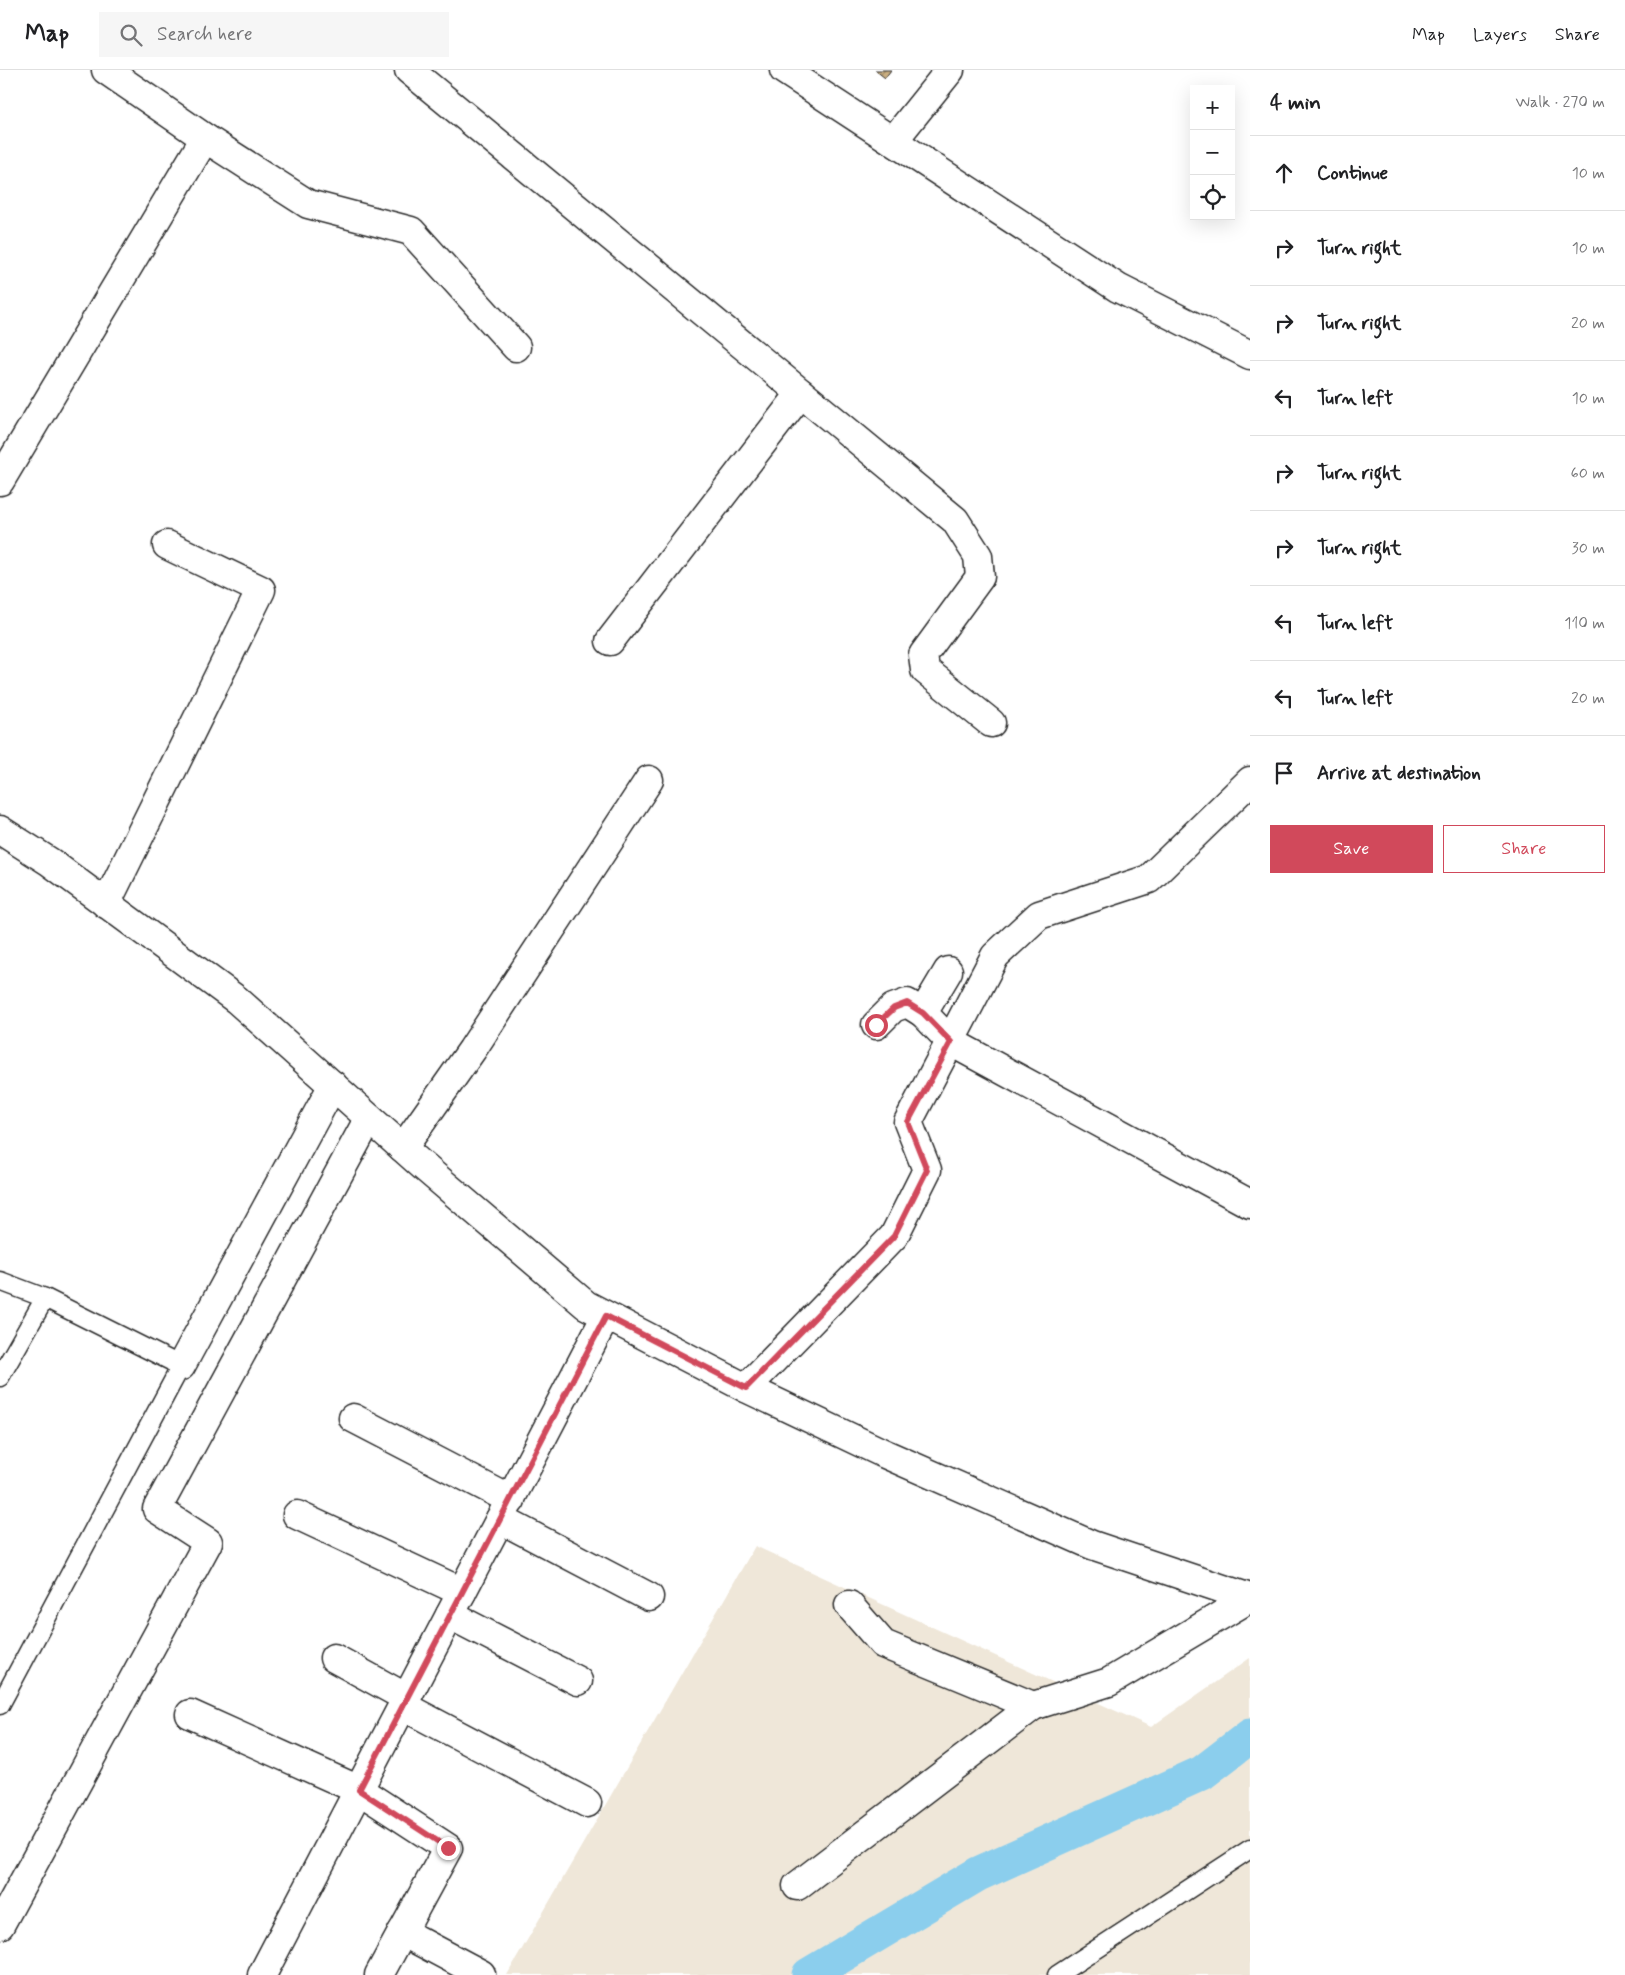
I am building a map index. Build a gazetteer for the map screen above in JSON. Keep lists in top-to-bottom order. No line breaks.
{"page":{"header":"Map","search":"Search here","nav":["Map","Layers","Share"],"heading":["4 min","Walk · 270 m"],"map_buttons":["+","−"],"list":[["Continue","10 m"],["Turn right","10 m"],["Turn right","20 m"],["Turn left","10 m"],["Turn right","60 m"],["Turn right","30 m"],["Turn left","110 m"],["Turn left","20 m"],"Arrive at destination"],"buttons":["Save","Share"]}}
